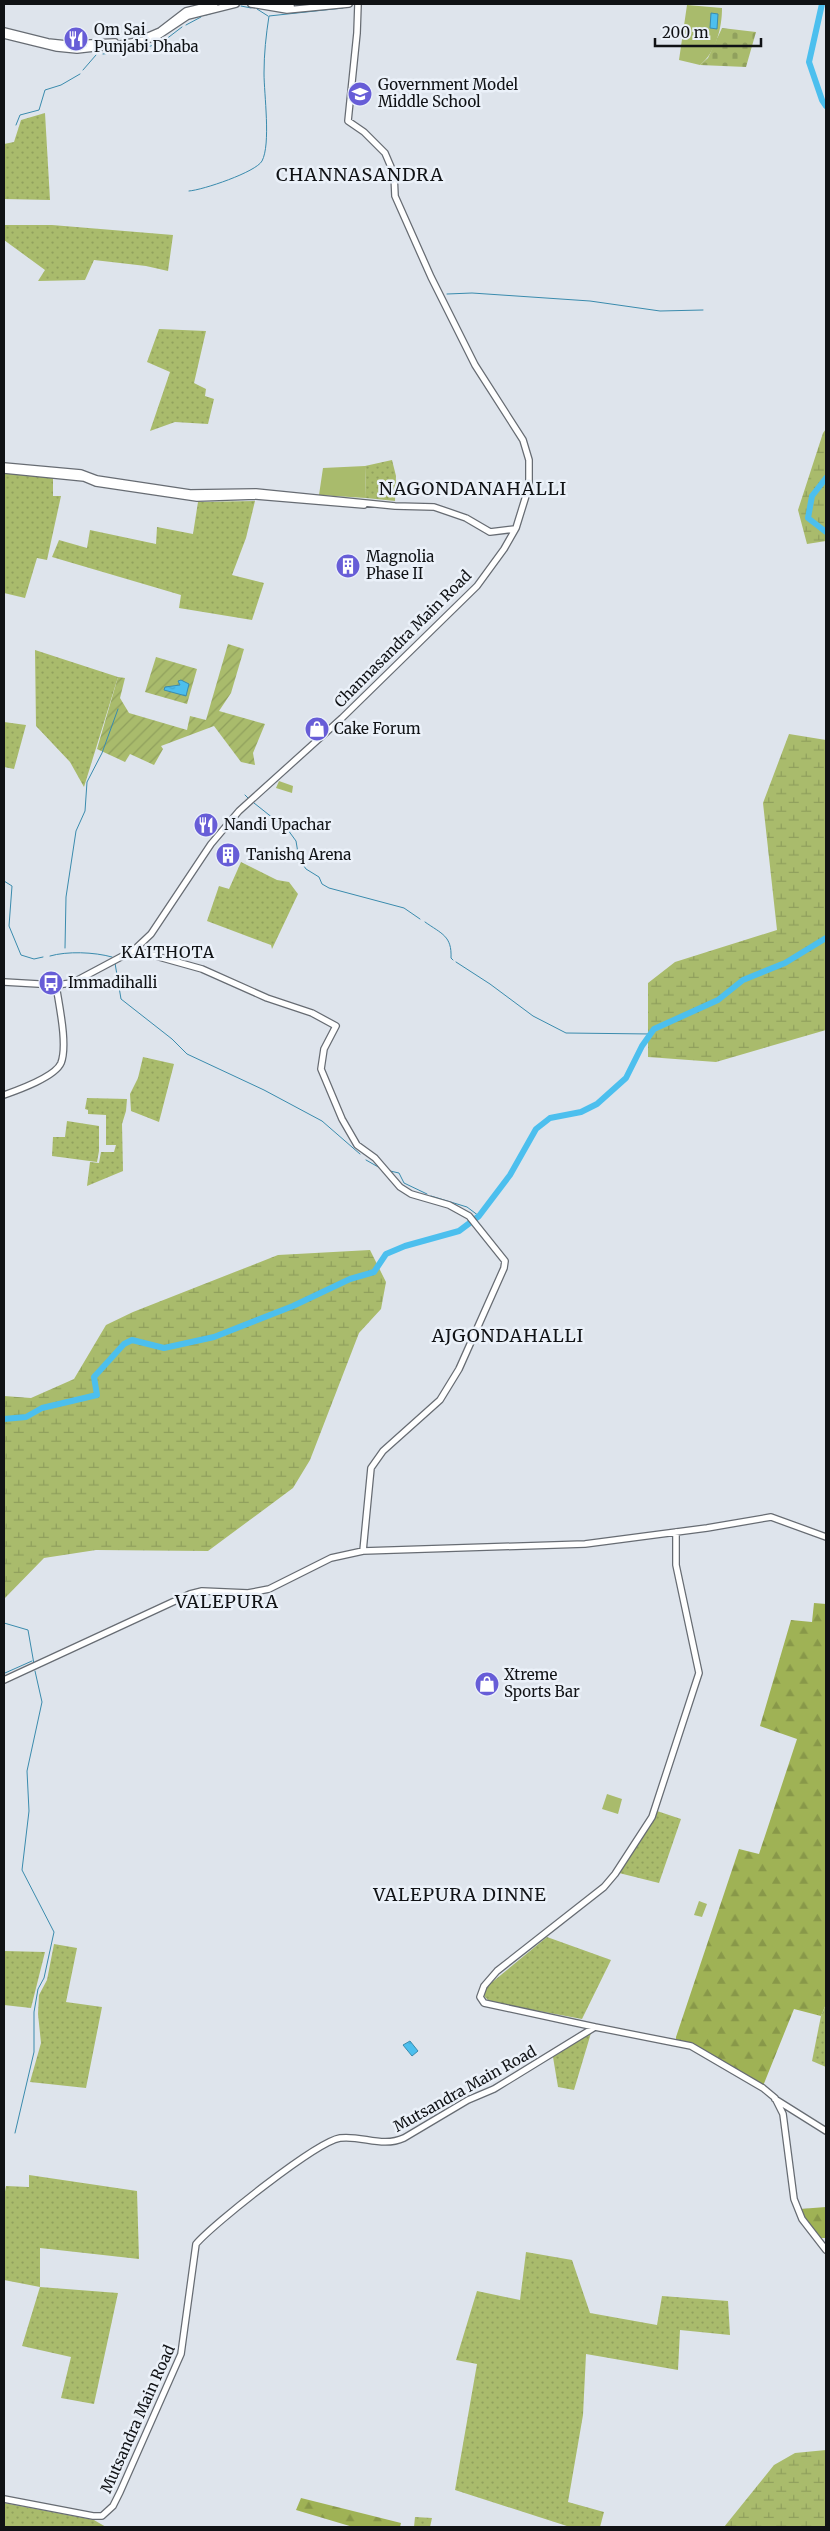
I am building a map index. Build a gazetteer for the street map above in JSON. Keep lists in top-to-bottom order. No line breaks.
{"streets":{"street":["Channasandra Main Road","Mutsandra Main Road"]},"districts":["CHANNASANDRA","NAGONDANAHALLI","KAITHOTA","AJGONDAHALLI","VALEPURA","VALEPURA DINNE"],"places":{"restaurant":["Om Sai Punjabi Dhaba","Nandi Upachar"],"school or university":["Government Model Middle School"],"building":["Magnolia Phase II","Tanishq Arena"],"shop":["Cake Forum","Xtreme Sports Bar"],"bus stop":["Immadihalli"]},"scale_bar":"200 m"}
